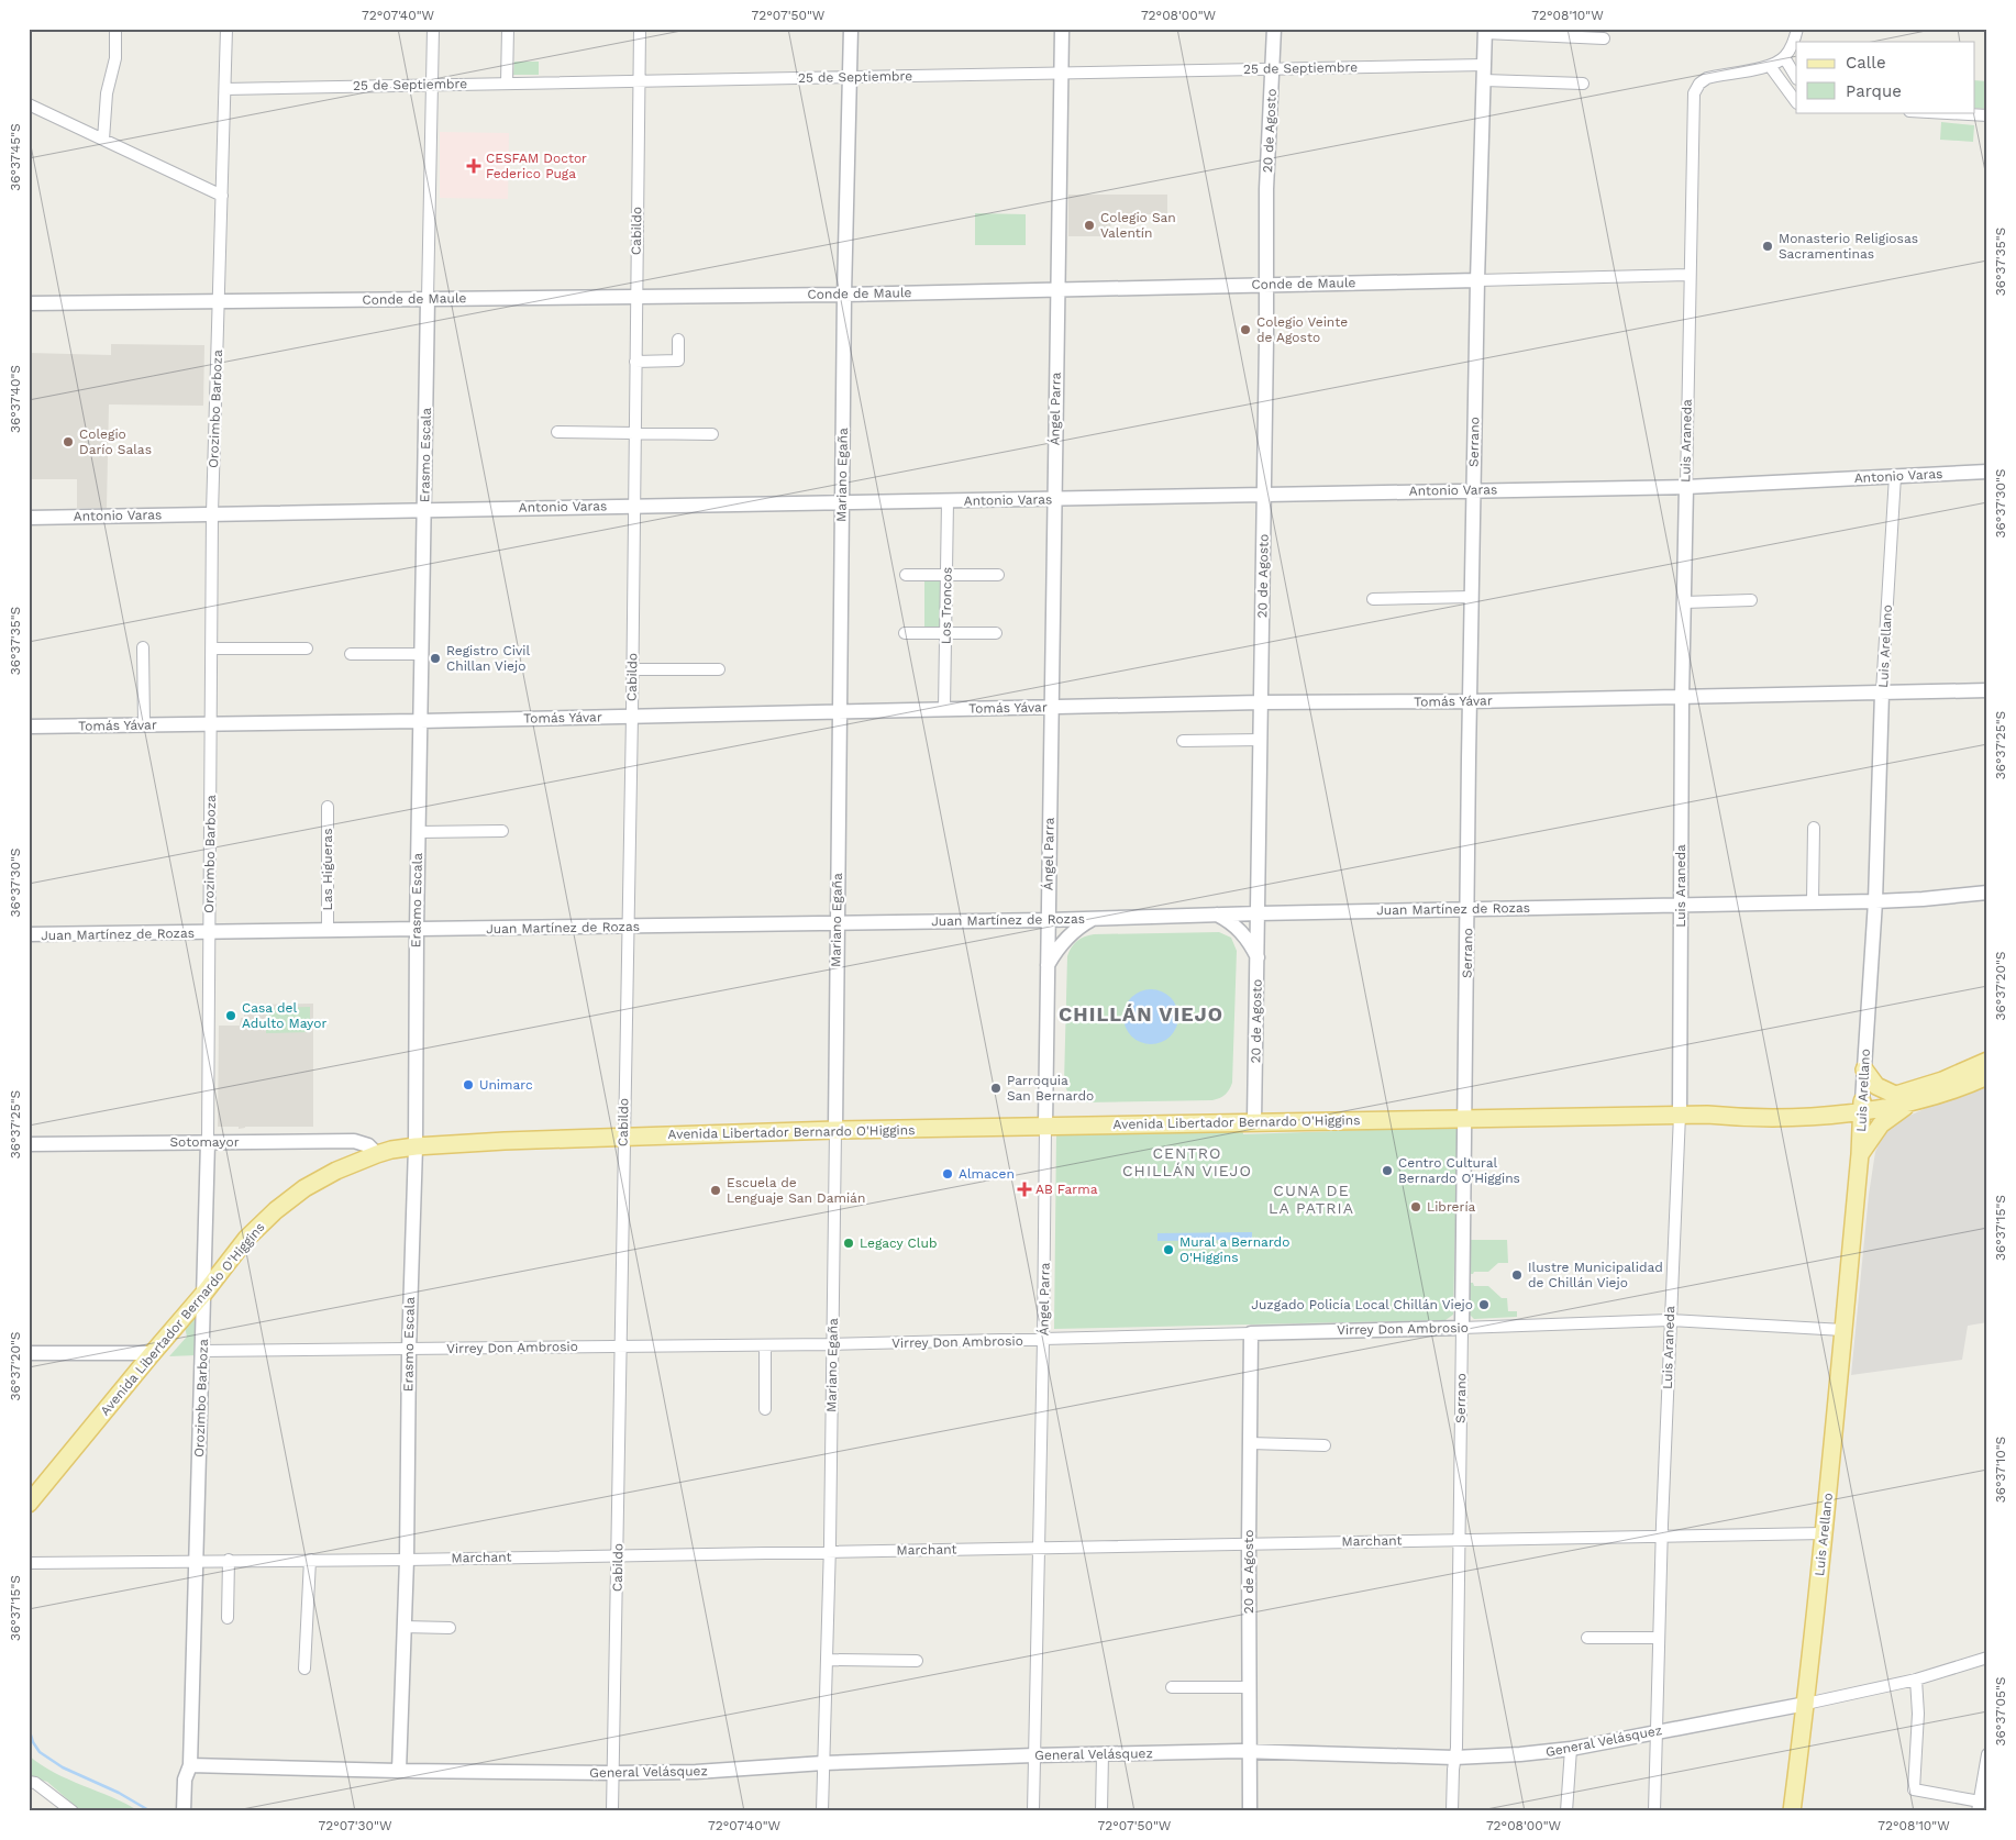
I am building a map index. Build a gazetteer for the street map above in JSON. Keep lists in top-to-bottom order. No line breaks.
{"streets":{"main road":["Luis Arellano","Avenida Libertador Bernardo O'Higgins"],"street":["25 de Septiembre","20 de Agosto","Cabildo","Conde de Maule","Orozimbo Barboza","Ángel Parra","Luis Araneda","Serrano","Erasmo Escala","Mariano Egaña","Antonio Varas","Los Troncos","Tomás Yávar","Las Higueras","Juan Martínez de Rozas","Sotomayor","Virrey Don Ambrosio","Marchant","General Velásquez"]},"crossings":[["25 de Septiembre","20 de Agosto"],["25 de Septiembre","Cabildo"],["25 de Septiembre","Orozimbo Barboza"],["25 de Septiembre","Ángel Parra"],["25 de Septiembre","Serrano"],["25 de Septiembre","Erasmo Escala"],["25 de Septiembre","Mariano Egaña"],["20 de Agosto","Conde de Maule"],["20 de Agosto","Antonio Varas"],["20 de Agosto","Tomás Yávar"],["20 de Agosto","Juan Martínez de Rozas"],["20 de Agosto","Avenida Libertador Bernardo O'Higgins"],["20 de Agosto","Virrey Don Ambrosio"],["20 de Agosto","Marchant"],["20 de Agosto","General Velásquez"],["Cabildo","Conde de Maule"],["Cabildo","Antonio Varas"],["Cabildo","Tomás Yávar"],["Cabildo","Juan Martínez de Rozas"],["Cabildo","Avenida Libertador Bernardo O'Higgins"],["Cabildo","Virrey Don Ambrosio"],["Cabildo","Marchant"],["Cabildo","General Velásquez"],["Conde de Maule","Orozimbo Barboza"],["Conde de Maule","Ángel Parra"],["Conde de Maule","Luis Araneda"],["Conde de Maule","Serrano"],["Conde de Maule","Erasmo Escala"],["Conde de Maule","Mariano Egaña"],["Orozimbo Barboza","Antonio Varas"],["Orozimbo Barboza","Tomás Yávar"],["Orozimbo Barboza","Juan Martínez de Rozas"],["Orozimbo Barboza","Avenida Libertador Bernardo O'Higgins"],["Orozimbo Barboza","Sotomayor"],["Orozimbo Barboza","Virrey Don Ambrosio"],["Orozimbo Barboza","Marchant"],["Orozimbo Barboza","General Velásquez"],["Ángel Parra","Antonio Varas"],["Ángel Parra","Tomás Yávar"],["Ángel Parra","Juan Martínez de Rozas"],["Ángel Parra","Avenida Libertador Bernardo O'Higgins"],["Ángel Parra","Virrey Don Ambrosio"],["Ángel Parra","Marchant"],["Ángel Parra","General Velásquez"],["Luis Araneda","Antonio Varas"],["Luis Araneda","Tomás Yávar"],["Luis Araneda","Juan Martínez de Rozas"],["Luis Araneda","Avenida Libertador Bernardo O'Higgins"],["Luis Araneda","Virrey Don Ambrosio"],["Luis Araneda","Marchant"],["Luis Araneda","General Velásquez"],["Serrano","Antonio Varas"],["Serrano","Tomás Yávar"],["Serrano","Juan Martínez de Rozas"],["Serrano","Avenida Libertador Bernardo O'Higgins"],["Serrano","Virrey Don Ambrosio"],["Serrano","Marchant"],["Serrano","General Velásquez"],["Erasmo Escala","Antonio Varas"],["Erasmo Escala","Tomás Yávar"],["Erasmo Escala","Juan Martínez de Rozas"],["Erasmo Escala","Avenida Libertador Bernardo O'Higgins"],["Erasmo Escala","Virrey Don Ambrosio"],["Erasmo Escala","Marchant"],["Erasmo Escala","General Velásquez"],["Mariano Egaña","Antonio Varas"],["Mariano Egaña","Tomás Yávar"],["Mariano Egaña","Juan Martínez de Rozas"],["Mariano Egaña","Avenida Libertador Bernardo O'Higgins"],["Mariano Egaña","Virrey Don Ambrosio"],["Mariano Egaña","Marchant"],["Mariano Egaña","General Velásquez"],["Antonio Varas","Los Troncos"],["Antonio Varas","Luis Arellano"],["Los Troncos","Tomás Yávar"],["Luis Arellano","Tomás Yávar"],["Luis Arellano","Juan Martínez de Rozas"],["Luis Arellano","Avenida Libertador Bernardo O'Higgins"],["Luis Arellano","Virrey Don Ambrosio"],["Luis Arellano","Marchant"],["Luis Arellano","General Velásquez"],["Las Higueras","Juan Martínez de Rozas"],["Avenida Libertador Bernardo O'Higgins","Sotomayor"]],"districts":["CHILLÁN VIEJO","CENTRO CHILLÁN VIEJO","CUNA DE LA PATRIA"],"places":{"health":["CESFAM Doctor Federico Puga","AB Farma"],"other":["Colegio San Valentín","Monasterio Religiosas Sacramentinas","Colegio Veinte de Agosto","Colegio Darío Salas","Registro Civil Chillan Viejo","Casa del Adulto Mayor","Unimarc","Parroquia San Bernardo","Centro Cultural Bernardo O'Higgins","Almacen","Escuela de Lenguaje San Damián","Librería","Legacy Club","Mural a Bernardo O'Higgins","Ilustre Municipalidad de Chillán Viejo","Juzgado Policía Local Chillán Viejo"]},"legend":["Calle","Parque"],"coordinates":["72°07'40\"W","72°07'50\"W","72°08'00\"W","72°08'10\"W","36°37'45\"S","36°37'35\"S","36°37'40\"S","36°37'30\"S","36°37'25\"S","36°37'20\"S","36°37'15\"S","36°37'10\"S","36°37'05\"S","72°07'30\"W"]}
